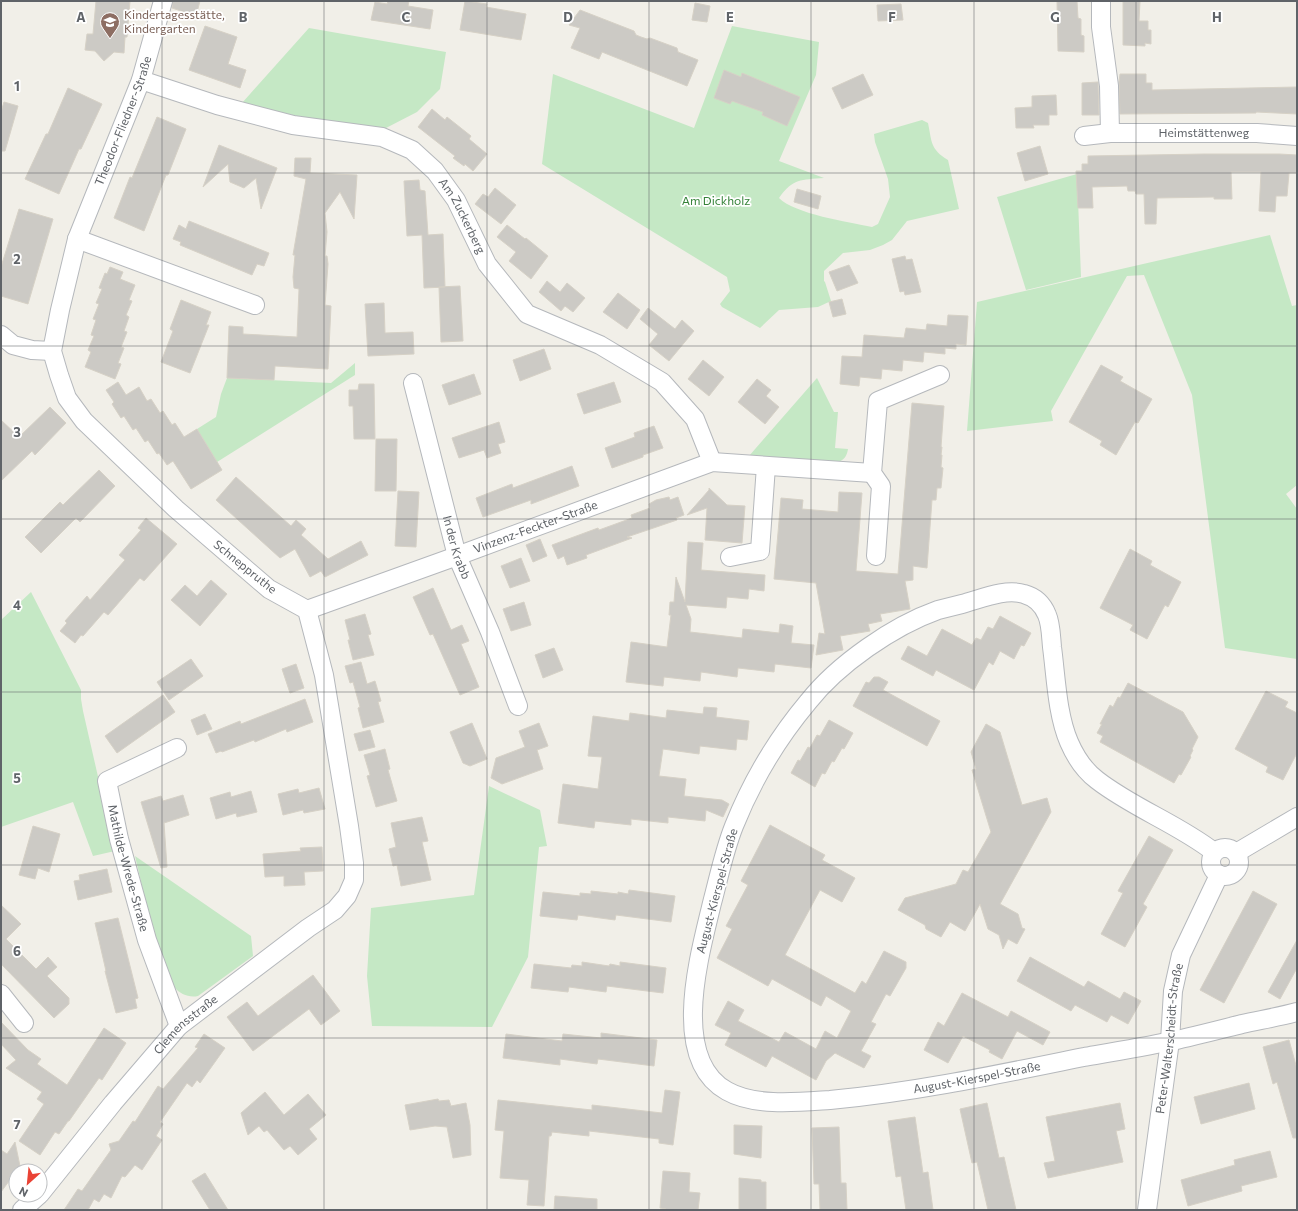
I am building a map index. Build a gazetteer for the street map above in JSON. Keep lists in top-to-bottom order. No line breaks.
{"streets":{"street":["Theodor-Fliedner-Straße","Heimstättenweg","Am Zuckerberg","Vinzenz-Feckter-Straße","In der Krabb","Schneppruthe","Mathilde-Wrede-Straße","August-Kierspel-Straße","Clemensstraße","Peter-Walterscheidt-Straße"]},"crossings":[["Theodor-Fliedner-Straße","Am Zuckerberg"],["Theodor-Fliedner-Straße","Schneppruthe"],["Am Zuckerberg","Vinzenz-Feckter-Straße"],["Vinzenz-Feckter-Straße","In der Krabb"],["Vinzenz-Feckter-Straße","Schneppruthe"],["Vinzenz-Feckter-Straße","Clemensstraße"],["Schneppruthe","Clemensstraße"],["Mathilde-Wrede-Straße","Clemensstraße"],["August-Kierspel-Straße","Peter-Walterscheidt-Straße"]],"parks":["Am Dickholz"],"places":{"school or university":["Kindertagesstätte, Kindergarten"]},"north":"bottom left","grid":{"columns":["A","B","C","D","E","F","G","H"],"rows":["1","2","3","4","5","6","7"]}}
